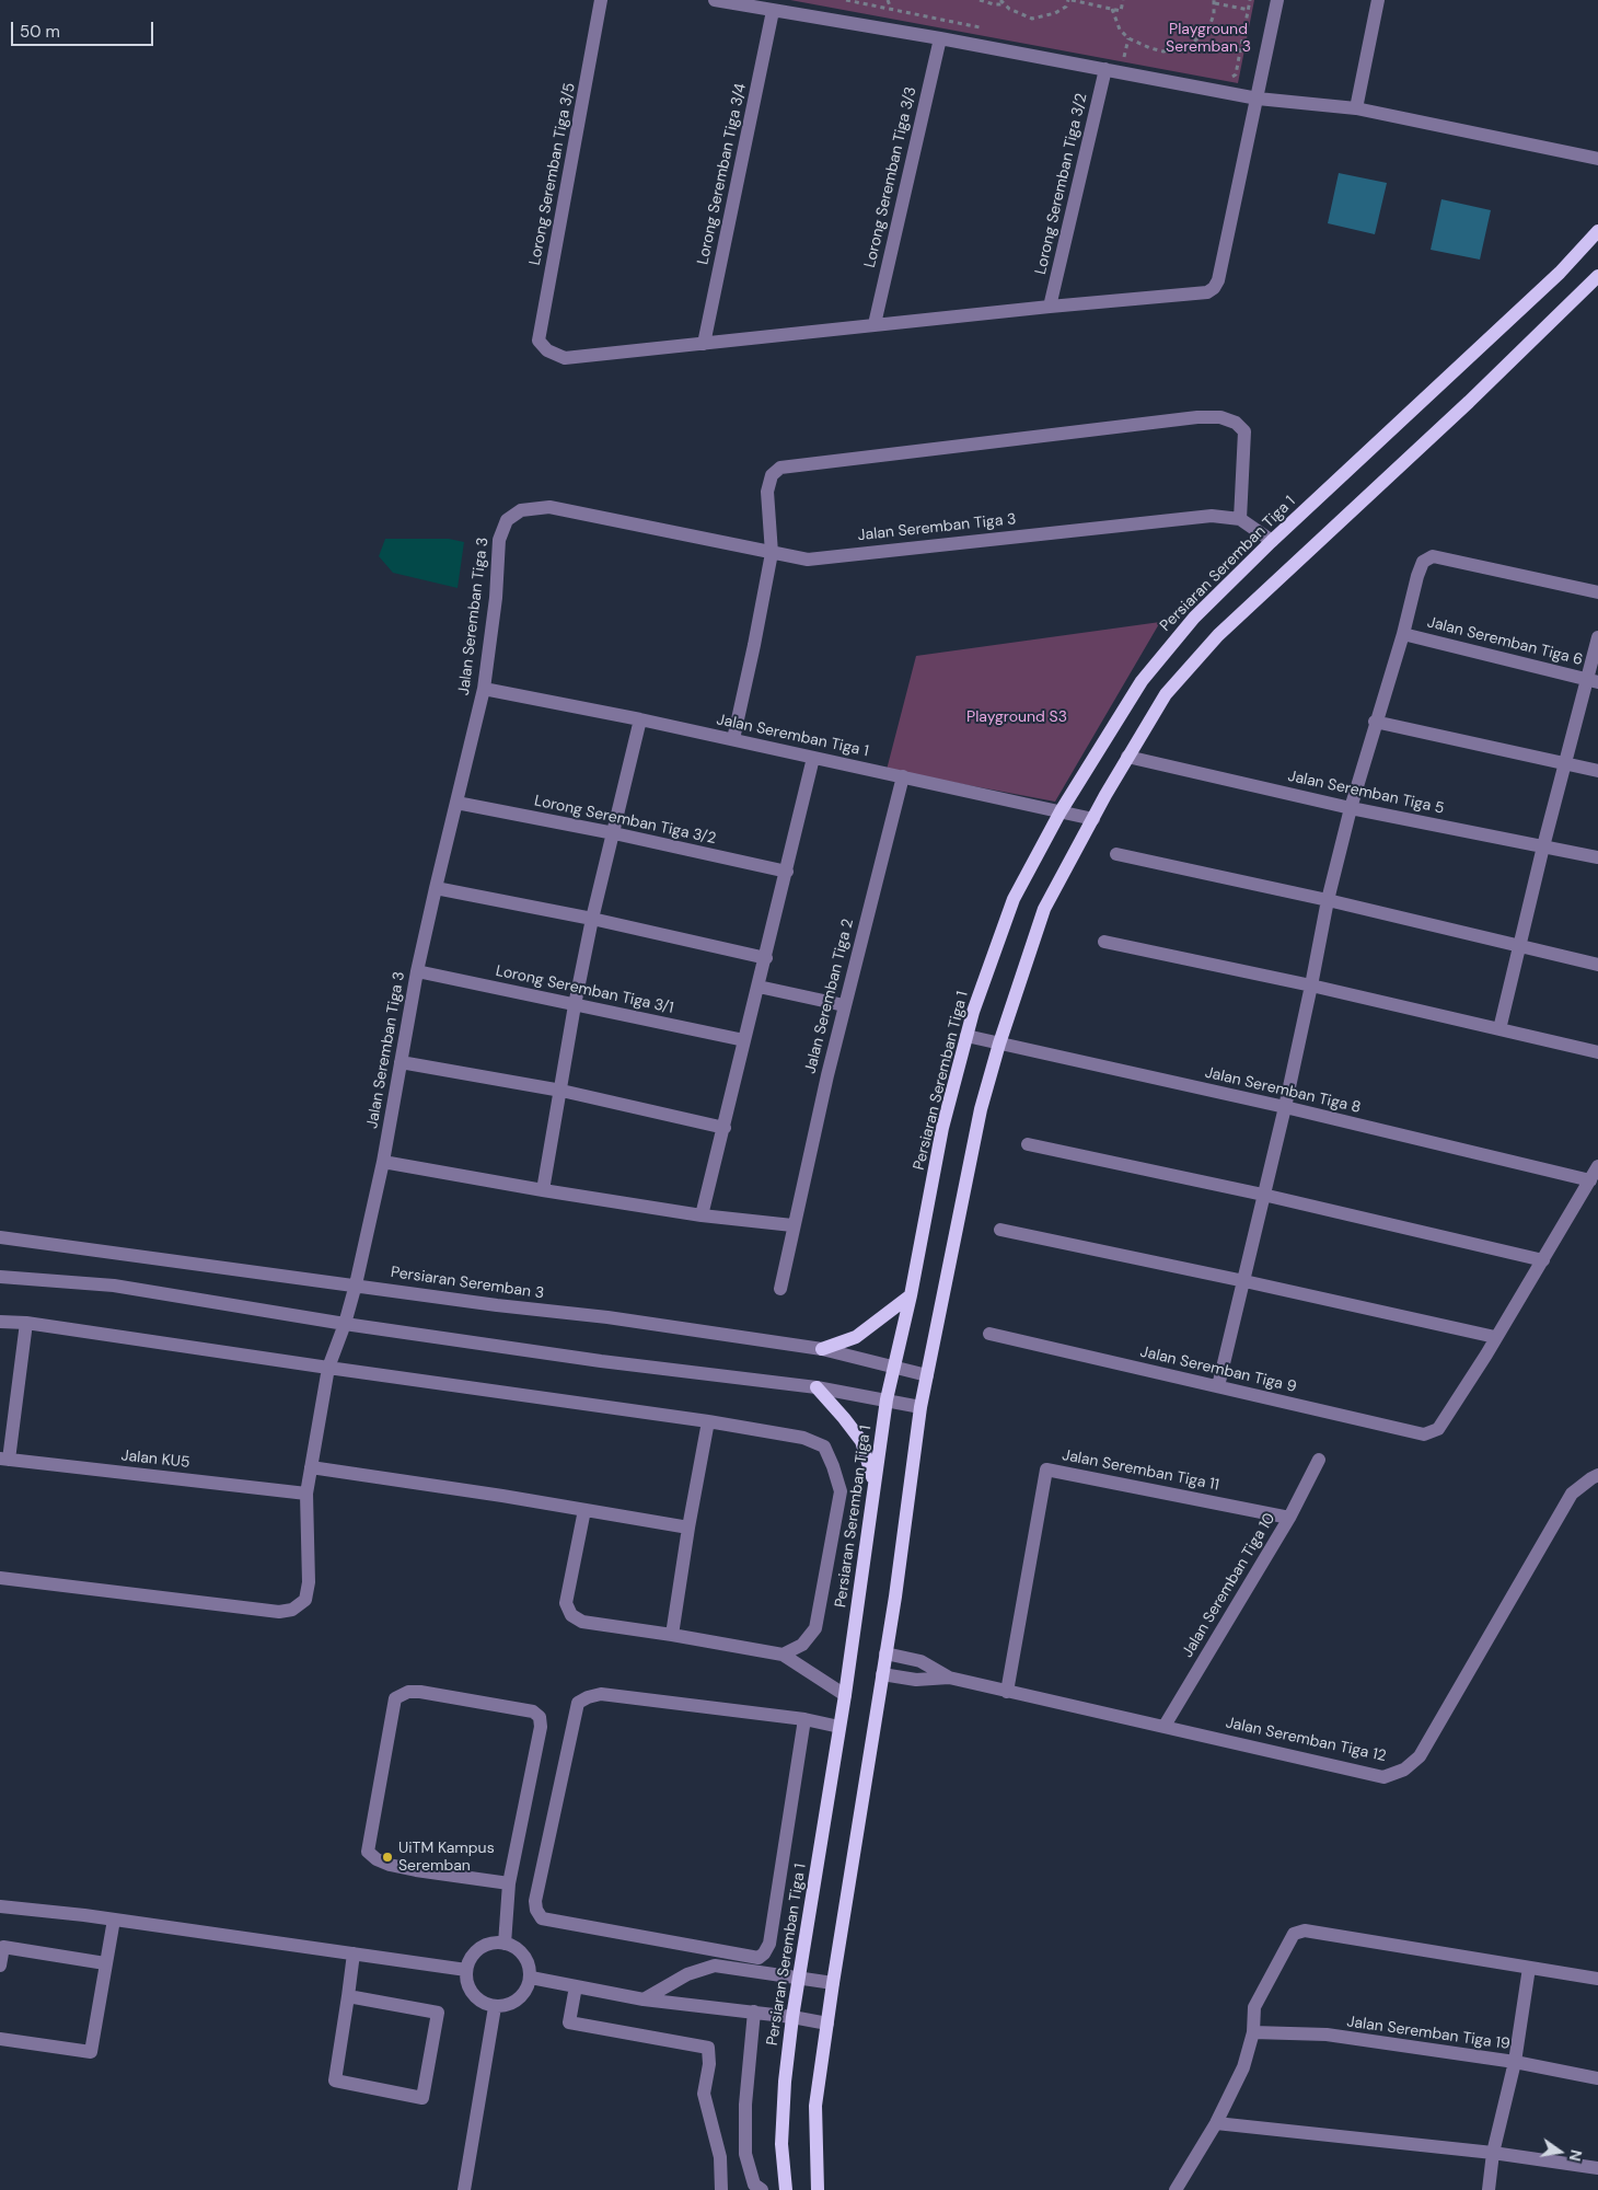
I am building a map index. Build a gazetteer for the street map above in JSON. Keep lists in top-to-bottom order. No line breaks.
{"streets":{"main road":["Persiaran Seremban Tiga 1"],"street":["Lorong Seremban Tiga 3/5","Lorong Seremban Tiga 3/4","Lorong Seremban Tiga 3/3","Lorong Seremban Tiga 3/2","Jalan Seremban Tiga 3","Jalan Seremban Tiga 6","Jalan Seremban Tiga 1","Jalan Seremban Tiga 5","Lorong Seremban Tiga 3/1","Jalan Seremban Tiga 2","Jalan Seremban Tiga 8","Persiaran Seremban 3","Jalan Seremban Tiga 9","Jalan KU5","Jalan Seremban Tiga 11","Jalan Seremban Tiga 10","Jalan Seremban Tiga 12","Jalan Seremban Tiga 19"]},"crossings":[["Lorong Seremban Tiga 3/5","Lorong Seremban Tiga 3/4"],["Lorong Seremban Tiga 3/2","Jalan Seremban Tiga 3"],["Jalan Seremban Tiga 3","Persiaran Seremban Tiga 1"],["Jalan Seremban Tiga 3","Jalan Seremban Tiga 1"],["Jalan Seremban Tiga 3","Lorong Seremban Tiga 3/1"],["Jalan Seremban Tiga 3","Persiaran Seremban 3"],["Jalan Seremban Tiga 3","Jalan KU5"],["Persiaran Seremban Tiga 1","Jalan Seremban Tiga 1"],["Persiaran Seremban Tiga 1","Jalan Seremban Tiga 8"],["Persiaran Seremban Tiga 1","Persiaran Seremban 3"],["Jalan Seremban Tiga 1","Jalan Seremban Tiga 2"],["Jalan Seremban Tiga 11","Jalan Seremban Tiga 10"],["Jalan Seremban Tiga 11","Jalan Seremban Tiga 12"],["Jalan Seremban Tiga 10","Jalan Seremban Tiga 12"]],"parks":["Playground Seremban 3","Playground S3"],"places":["UiTM Kampus Seremban"],"scale_bar":"50 m","north":"right"}
